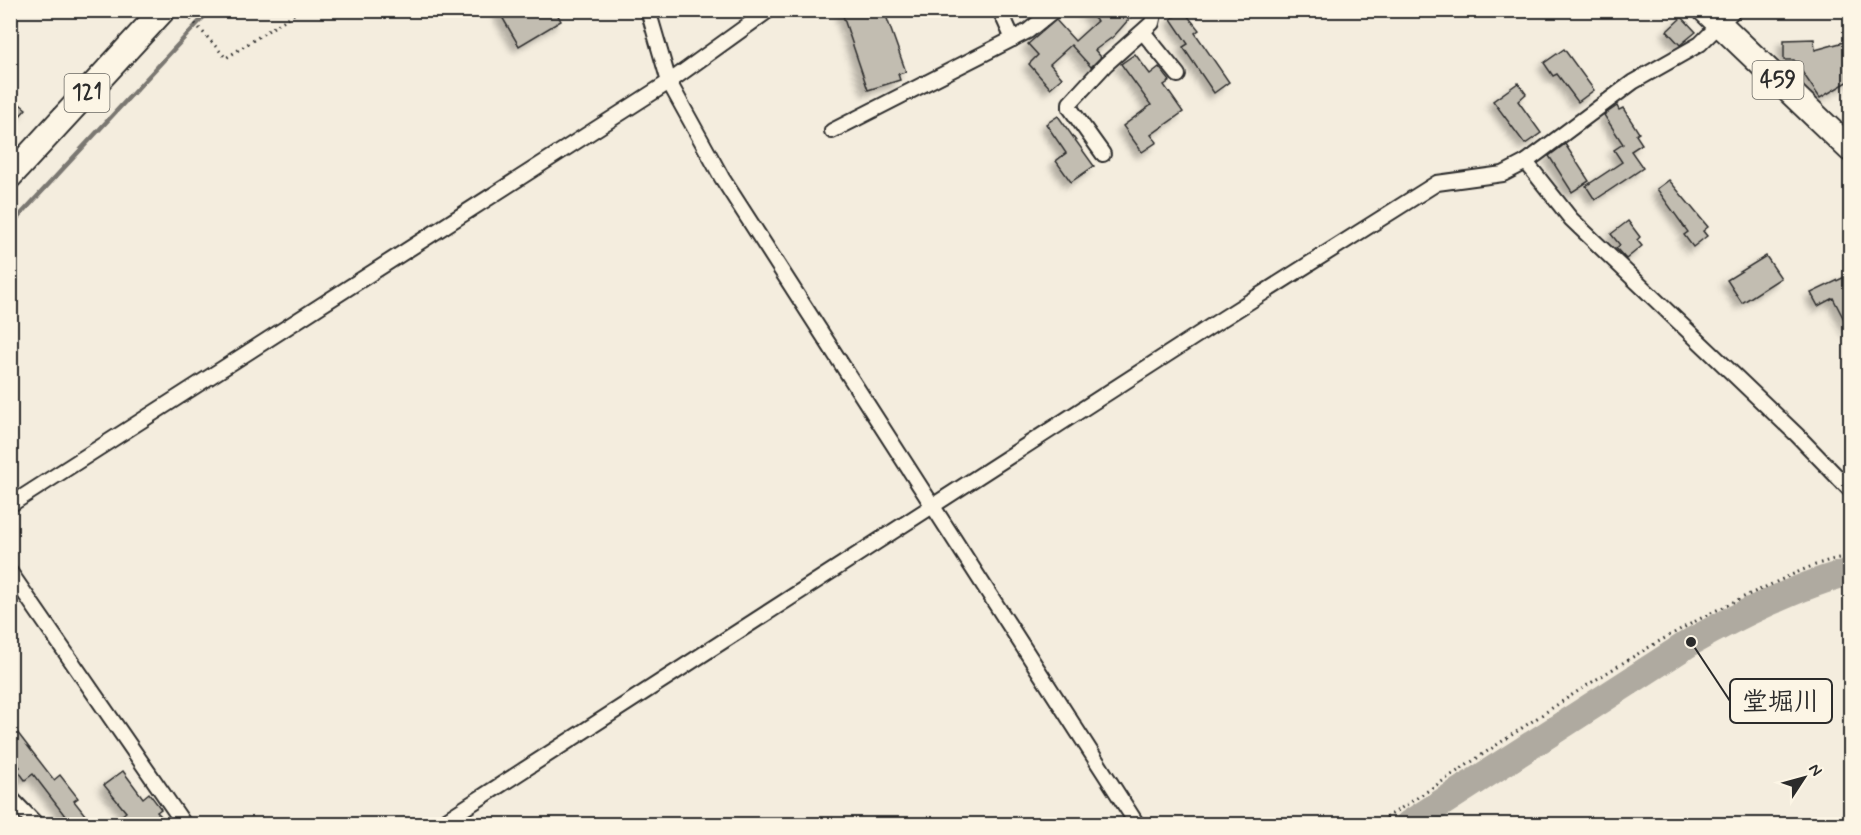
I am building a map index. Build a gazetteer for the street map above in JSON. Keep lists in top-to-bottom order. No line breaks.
{"streets":{"highway":["459","121"]},"places":["堂堀川"],"north":"top right"}
